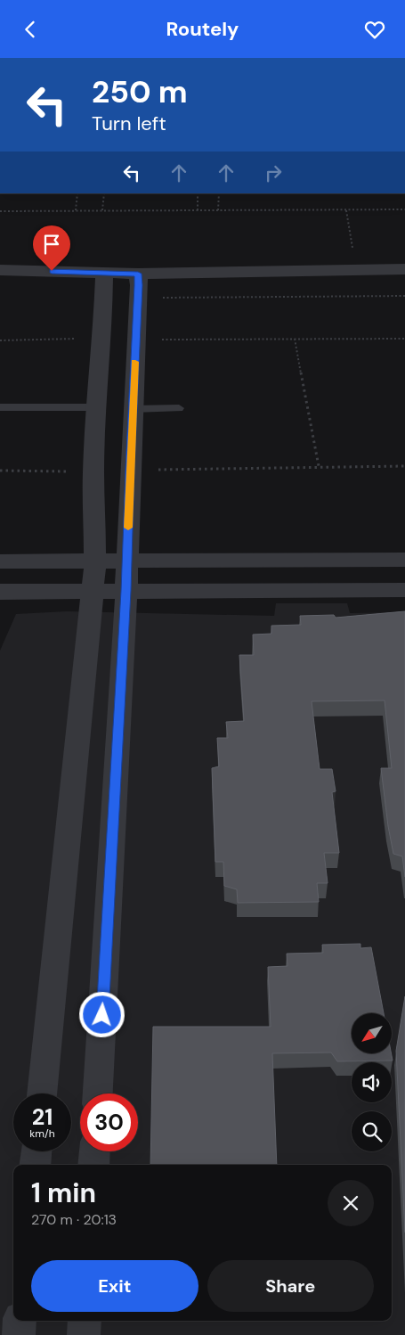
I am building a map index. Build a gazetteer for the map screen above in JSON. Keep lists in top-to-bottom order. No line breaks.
{"north":"bottom left","page":{"header":"Routely","turn":["250 m","Turn left"],"speed":"21 km/h","limit":"30","heading":["1 min","270 m · 20:13"],"buttons":["Exit","Share"]}}
